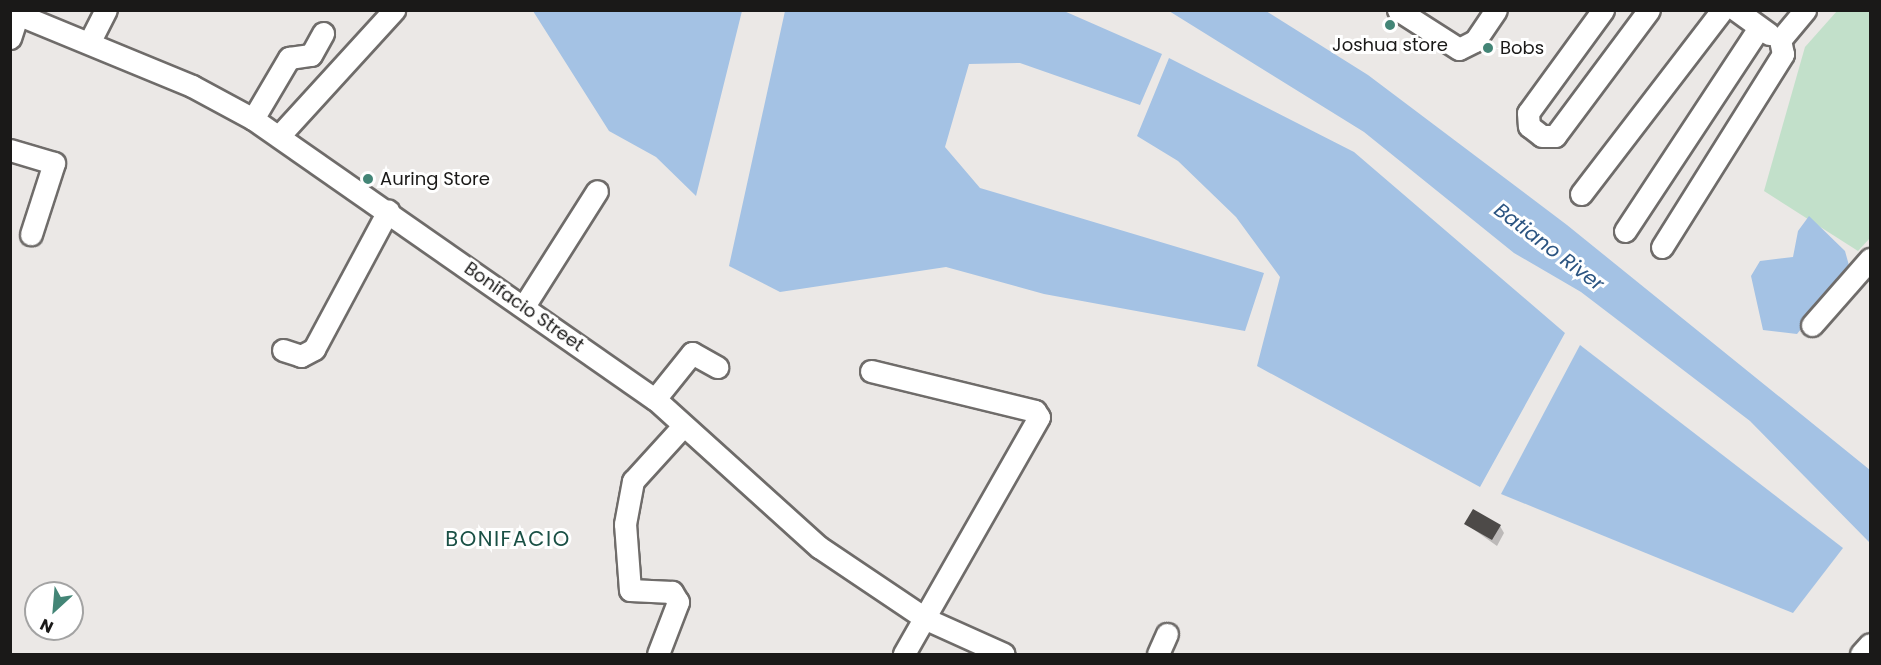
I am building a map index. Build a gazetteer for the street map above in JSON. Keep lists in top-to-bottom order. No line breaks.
{"streets":{"street":["Bonifacio Street"]},"districts":["BONIFACIO"],"water":["Batiano River"],"places":["Joshua store","Bobs","Auring Store"],"north":"bottom left"}
